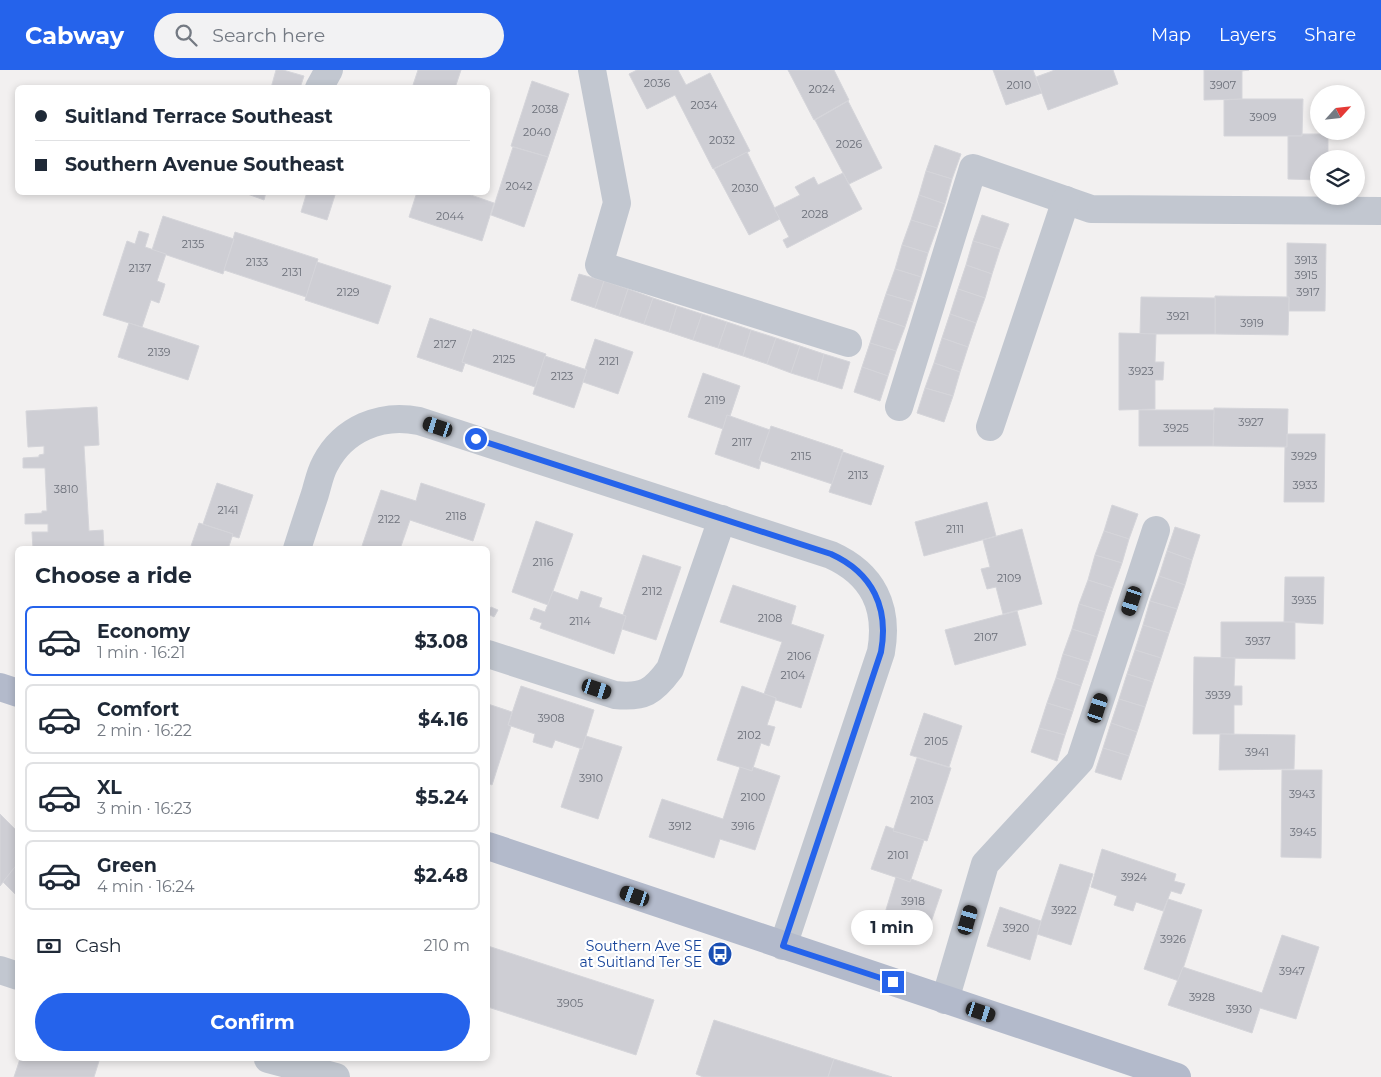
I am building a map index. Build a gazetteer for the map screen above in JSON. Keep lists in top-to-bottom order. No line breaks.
{"places":{"bus stop":["Southern Ave SE at Suitland Ter SE"]},"house_numbers":["2036","2010","3907","2024","2034","2038","3909","2040","2032","2026","2042","2030","2028","2044","2135","3913","2133","2137","2131","3915","2129","3917","3921","3919","2127","2139","2125","2121","3923","2123","2119","3927","3925","2117","2115","3929","2113","3933","3810","2141","2118","2122","2111","2116","2109","2112","3935","2108","2114","2107","3937","2106","2104","3939","3908","2102","2105","3941","3910","3943","2100","2103","3912","3916","3945","2101","3924","3918","3922","3920","3926","3947","3928","3905","3930"],"north":"top right","page":{"header":"Cabway","search":"Search here","nav":["Map","Layers","Share"],"banner":["Suitland Terrace Southeast","Southern Avenue Southeast"],"heading":"Choose a ride","list":[{"name":"Economy","note":"1 min · 16:21","value":"$3.08"},{"name":"Comfort","note":"2 min · 16:22","value":"$4.16"},{"name":"XL","note":"3 min · 16:23","value":"$5.24"},{"name":"Green","note":"4 min · 16:24","value":"$2.48"}],"bubble":"1 min","pay":["Cash","210 m"],"buttons":"Confirm"}}
